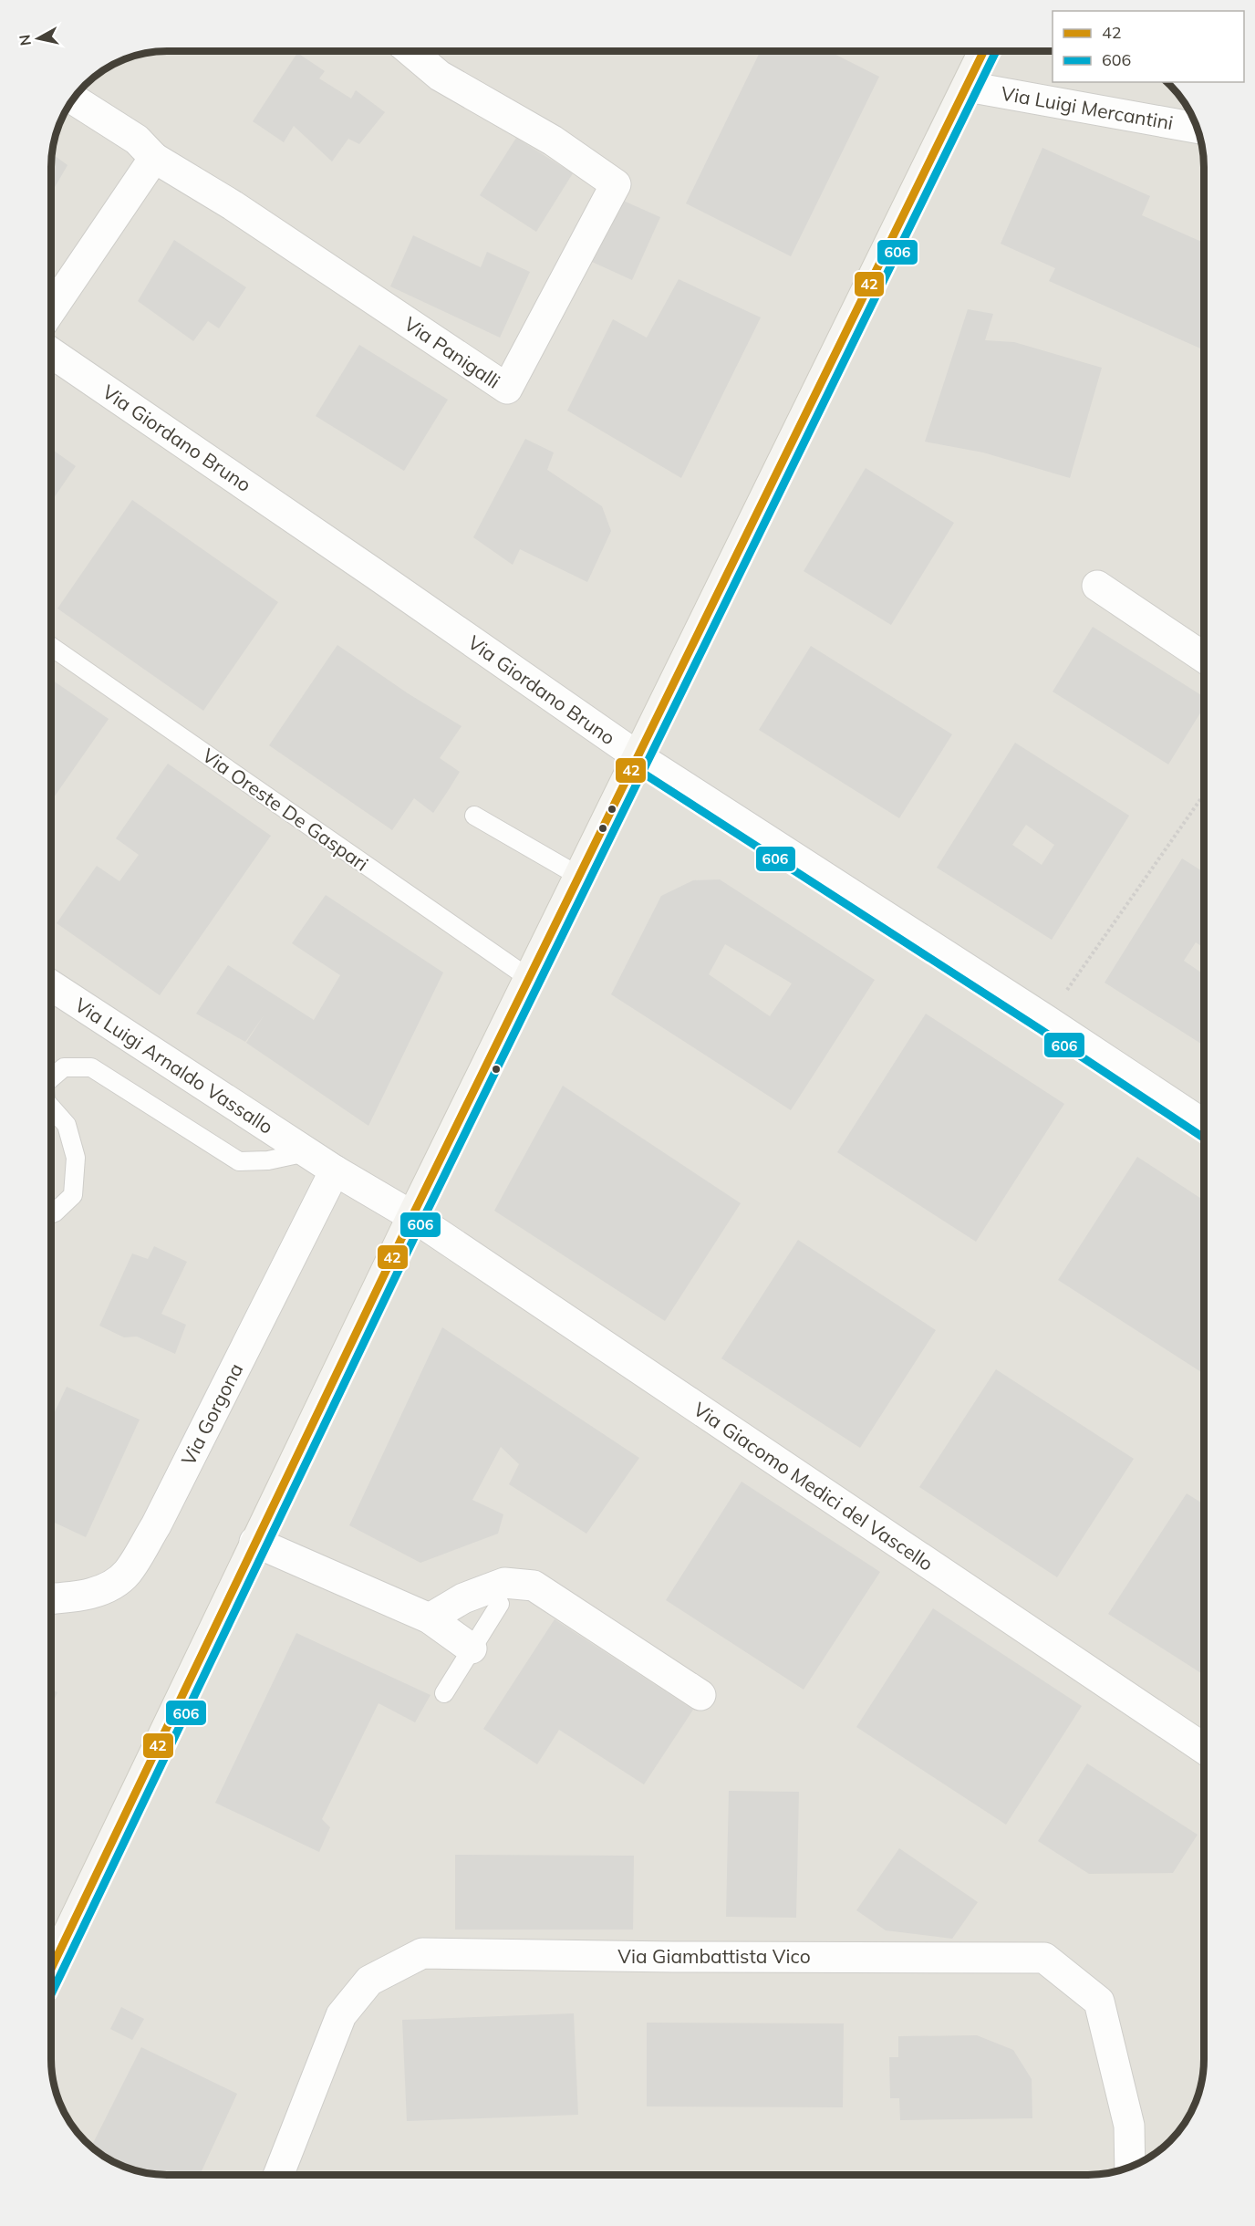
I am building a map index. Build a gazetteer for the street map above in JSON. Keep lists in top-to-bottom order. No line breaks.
{"streets":{"street":["Via Luigi Mercantini","Via Panigalli","Via Giordano Bruno","Via Luigi Arnaldo Vassallo","Via Gorgona","Via Giacomo Medici del Vascello","Via Giambattista Vico"],"lane":["Via Oreste De Gaspari"]},"crossings":[["Via Luigi Arnaldo Vassallo","Via Gorgona"],["Via Luigi Arnaldo Vassallo","Via Giacomo Medici del Vascello"]],"lines":["transit line 42","transit line 606"],"legend":["42","606"],"north":"left"}
